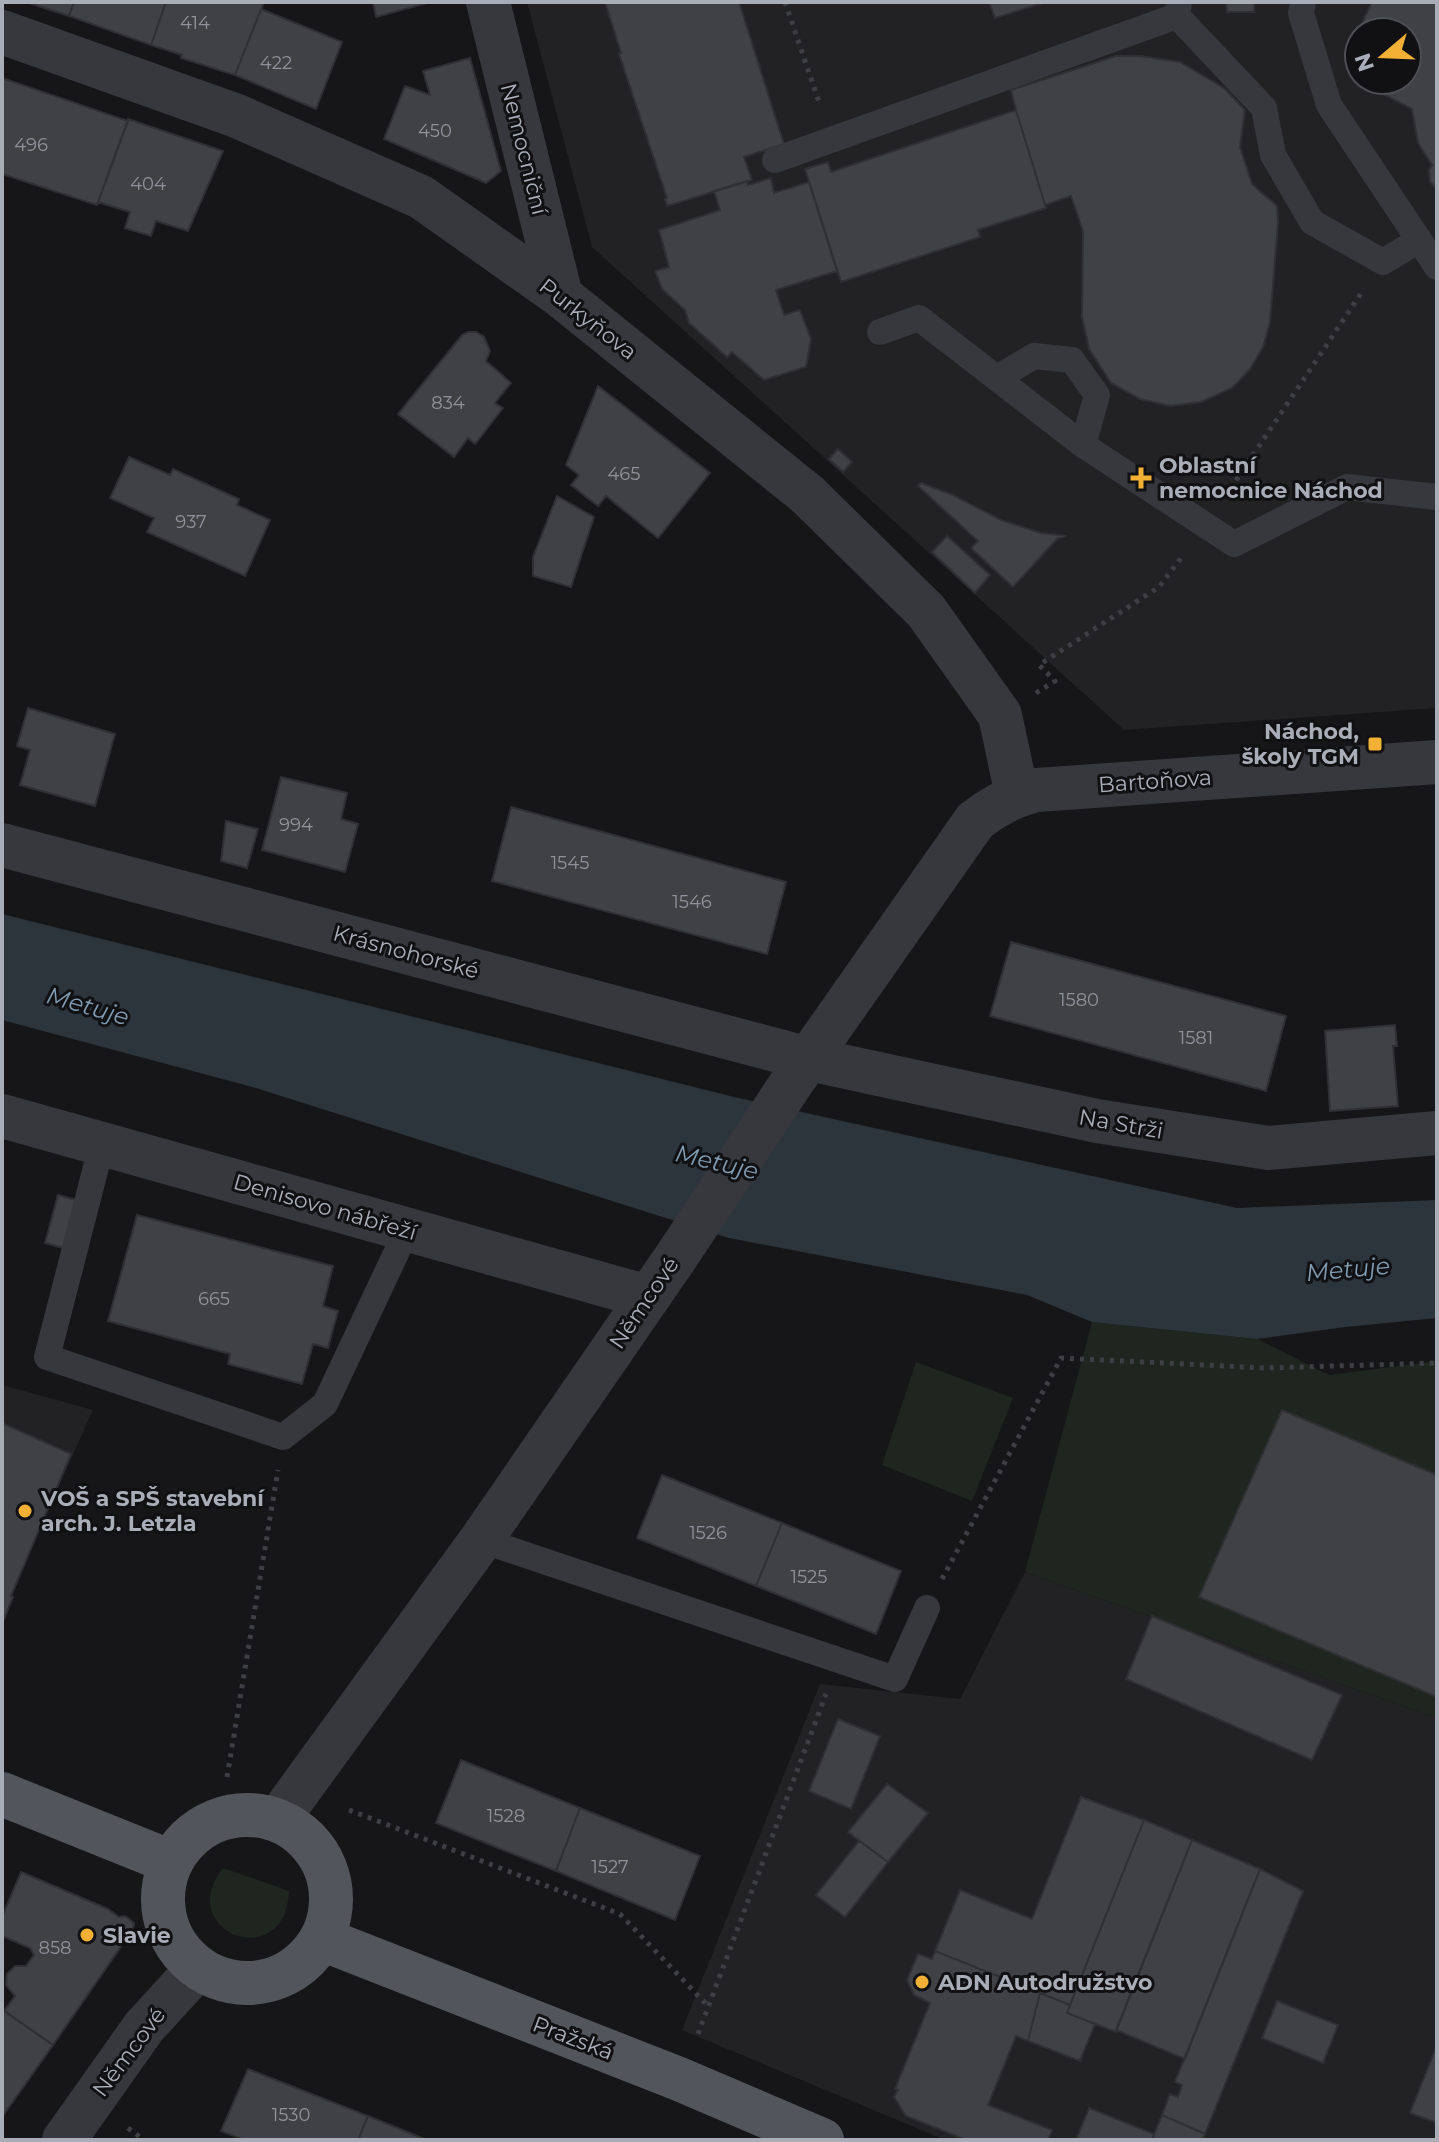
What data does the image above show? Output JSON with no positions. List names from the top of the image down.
{
  "streets": {
    "main road": ["Pražská"],
    "street": [
      "Nemocniční",
      "Purkyňova",
      "Bartoňova",
      "Krásnohorské",
      "Na Strži",
      "Denisovo nábřeží",
      "Němcové"
    ]
  },
  "crossings": [
    ["Nemocniční", "Purkyňova"],
    ["Purkyňova", "Bartoňova"],
    ["Purkyňova", "Němcové"],
    ["Bartoňova", "Němcové"],
    ["Krásnohorské", "Na Strži"],
    ["Krásnohorské", "Němcové"],
    ["Na Strži", "Němcové"],
    ["Denisovo nábřeží", "Němcové"],
    ["Němcové", "Pražská"]
  ],
  "water": ["Metuje"],
  "places": {
    "health": ["Oblastní nemocnice Náchod"],
    "transit": ["Náchod, školy TGM"],
    "other": ["VOŠ a SPŠ stavební arch. J. Letzla", "Slavie", "ADN Autodružstvo"]
  },
  "house_numbers": [
    "414",
    "422",
    "450",
    "496",
    "404",
    "834",
    "465",
    "937",
    "994",
    "1545",
    "1546",
    "1580",
    "1581",
    "665",
    "1526",
    "1525",
    "1528",
    "1527",
    "858",
    "1530"
  ],
  "north": "left"
}
